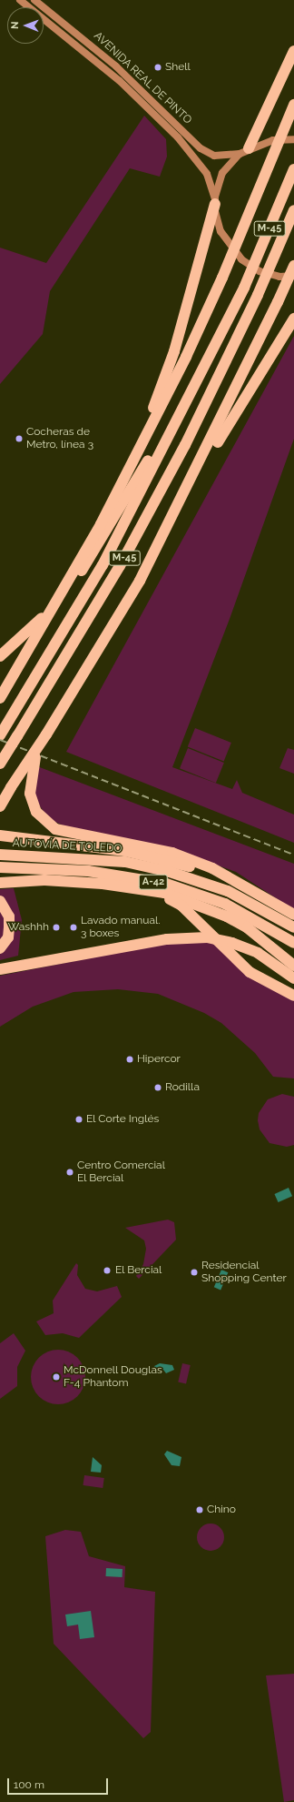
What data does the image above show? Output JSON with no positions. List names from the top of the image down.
{
  "streets": {
    "highway": ["M-45", "AUTOVÍA DE TOLEDO", "A-42"],
    "main road": ["AVENIDA REAL DE PINTO"]
  },
  "places": [
    "Shell",
    "Cocheras de Metro, línea 3",
    "Washhh",
    "Lavado manual. 3 boxes",
    "Hipercor",
    "Rodilla",
    "El Corte Inglés",
    "Centro Comercial El Bercial",
    "El Bercial",
    "Residencial Shopping Center",
    "McDonnell Douglas F-4 Phantom",
    "Chino"
  ],
  "scale_bar": "100 m",
  "north": "left"
}
